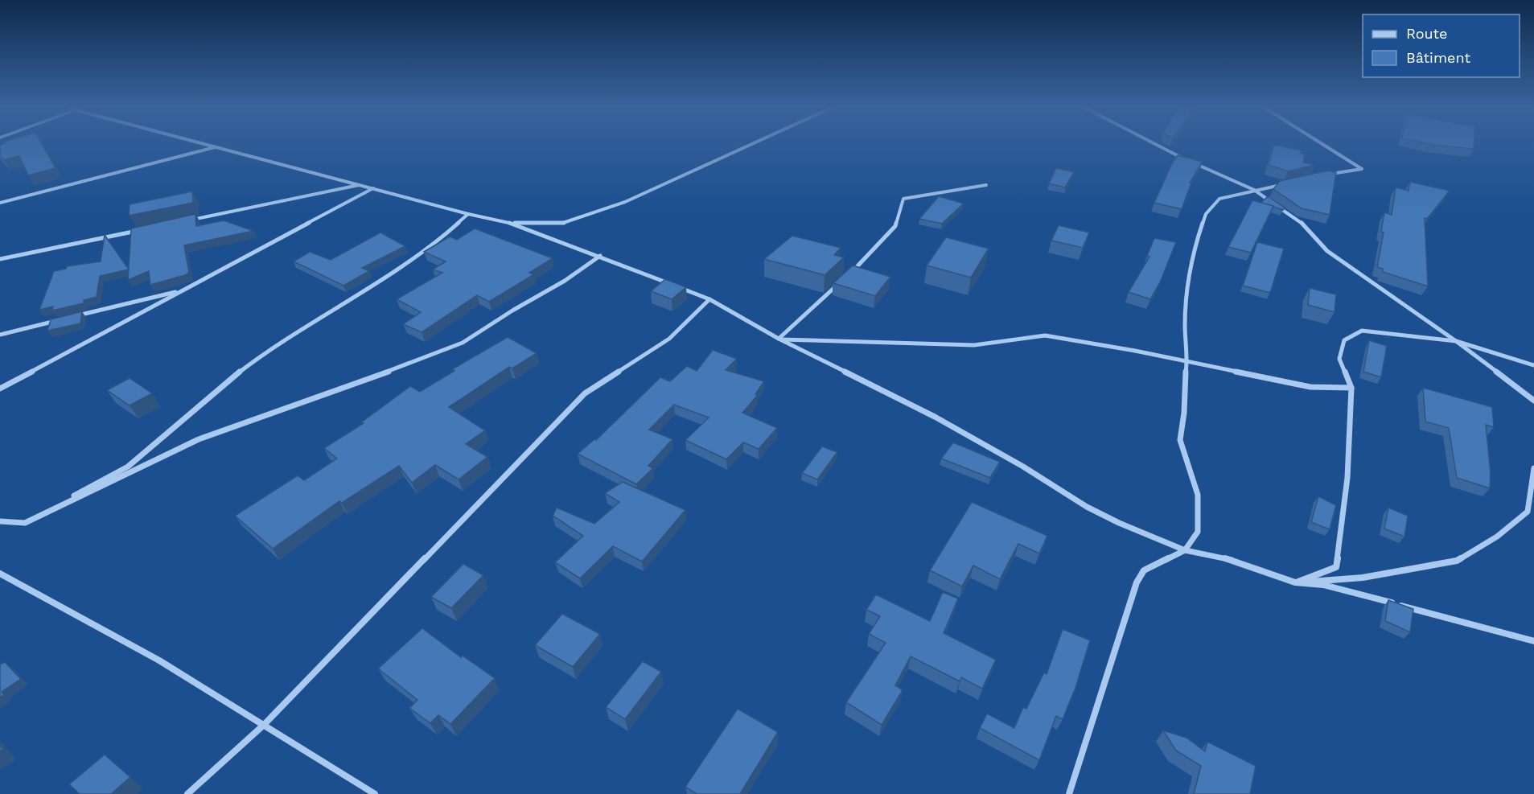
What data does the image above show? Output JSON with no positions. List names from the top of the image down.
{
  "legend": ["Route", "Bâtiment"]
}
